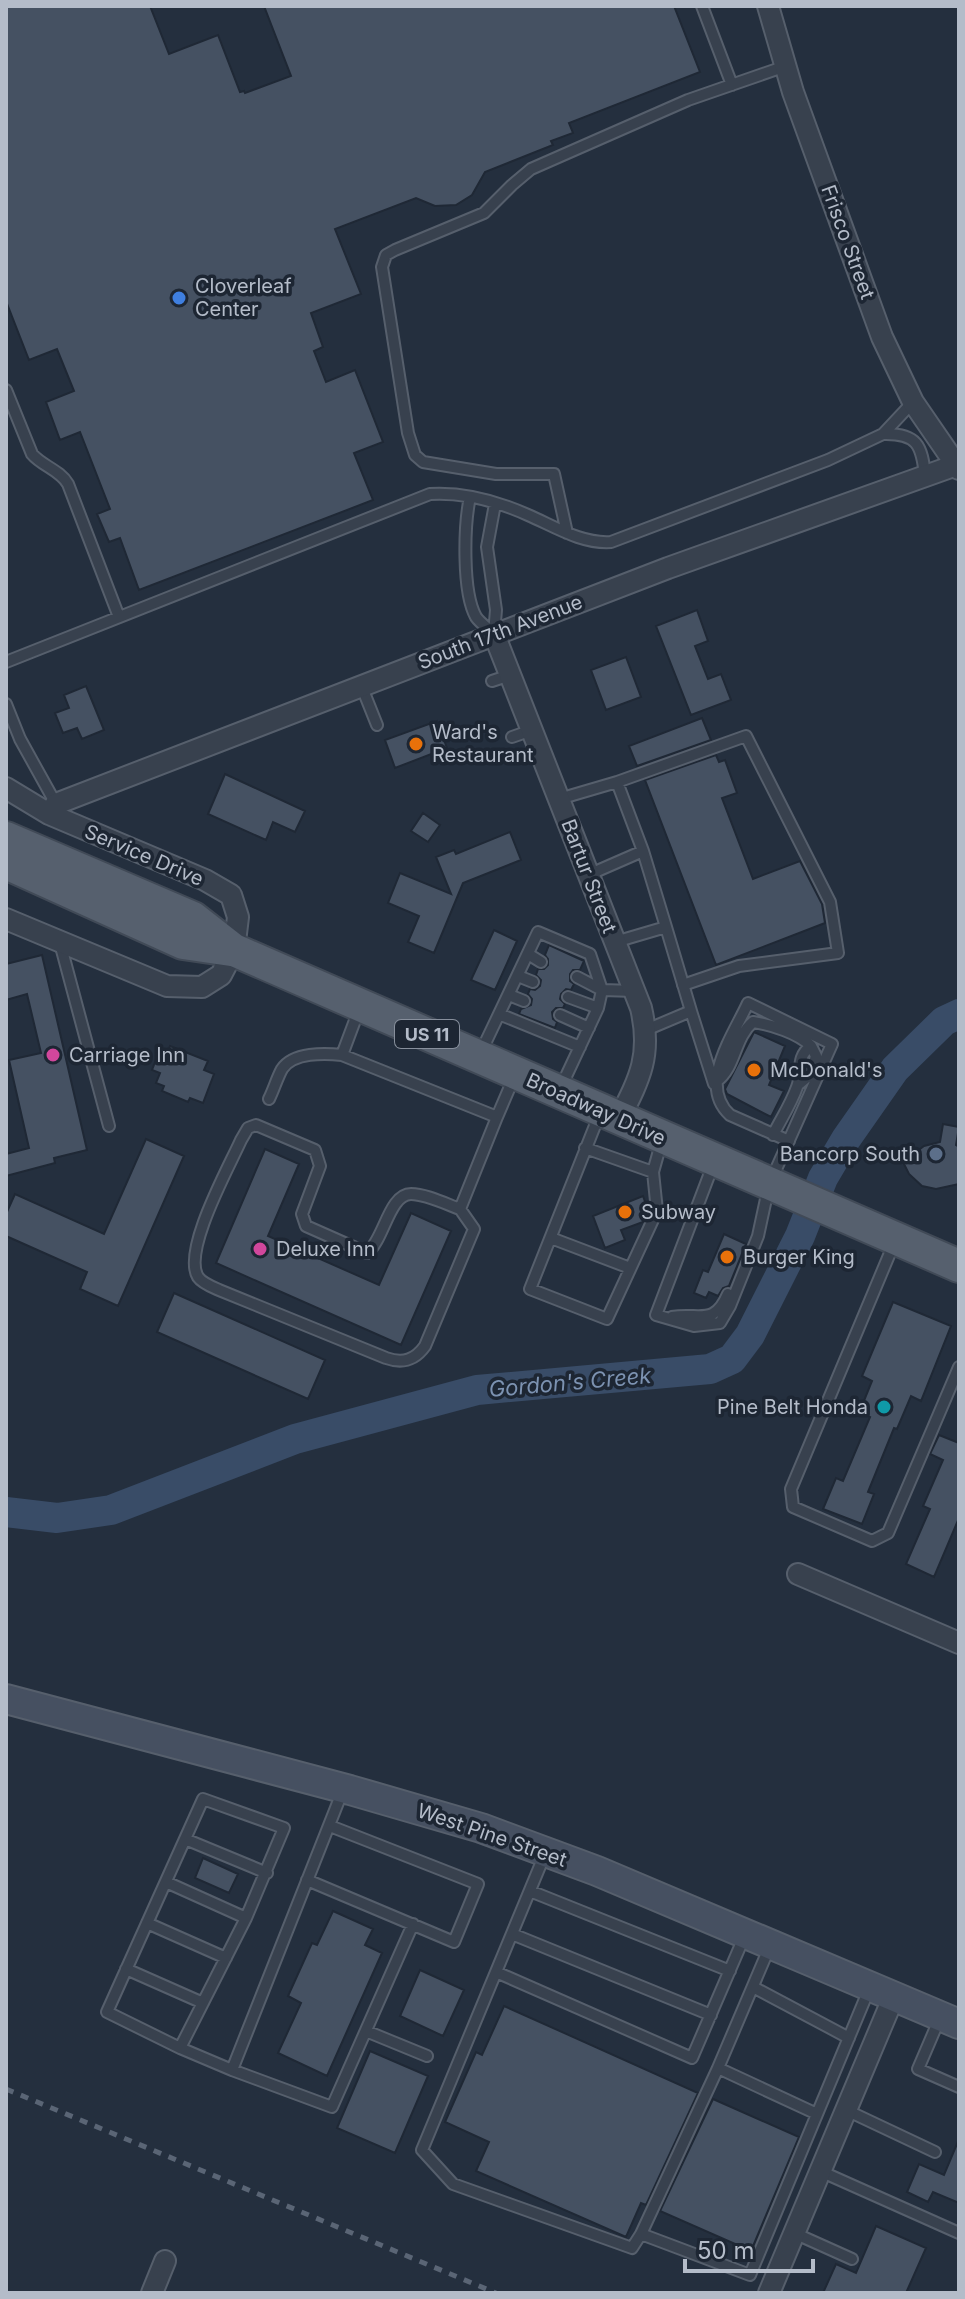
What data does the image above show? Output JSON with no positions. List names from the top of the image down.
{
  "streets": {
    "main road": ["US 11", "Broadway Drive"],
    "street": [
      "Frisco Street",
      "South 17th Avenue",
      "Service Drive",
      "Bartur Street",
      "West Pine Street"
    ]
  },
  "crossings": [
    ["Frisco Street", "South 17th Avenue"],
    ["South 17th Avenue", "Service Drive"],
    ["South 17th Avenue", "Bartur Street"],
    ["Service Drive", "Broadway Drive"],
    ["Bartur Street", "Broadway Drive"]
  ],
  "water": ["Gordon's Creek"],
  "places": [
    "Cloverleaf Center",
    "Ward's Restaurant",
    "Carriage Inn",
    "McDonald's",
    "Bancorp South",
    "Subway",
    "Deluxe Inn",
    "Burger King",
    "Pine Belt Honda"
  ],
  "scale_bar": "50 m"
}
